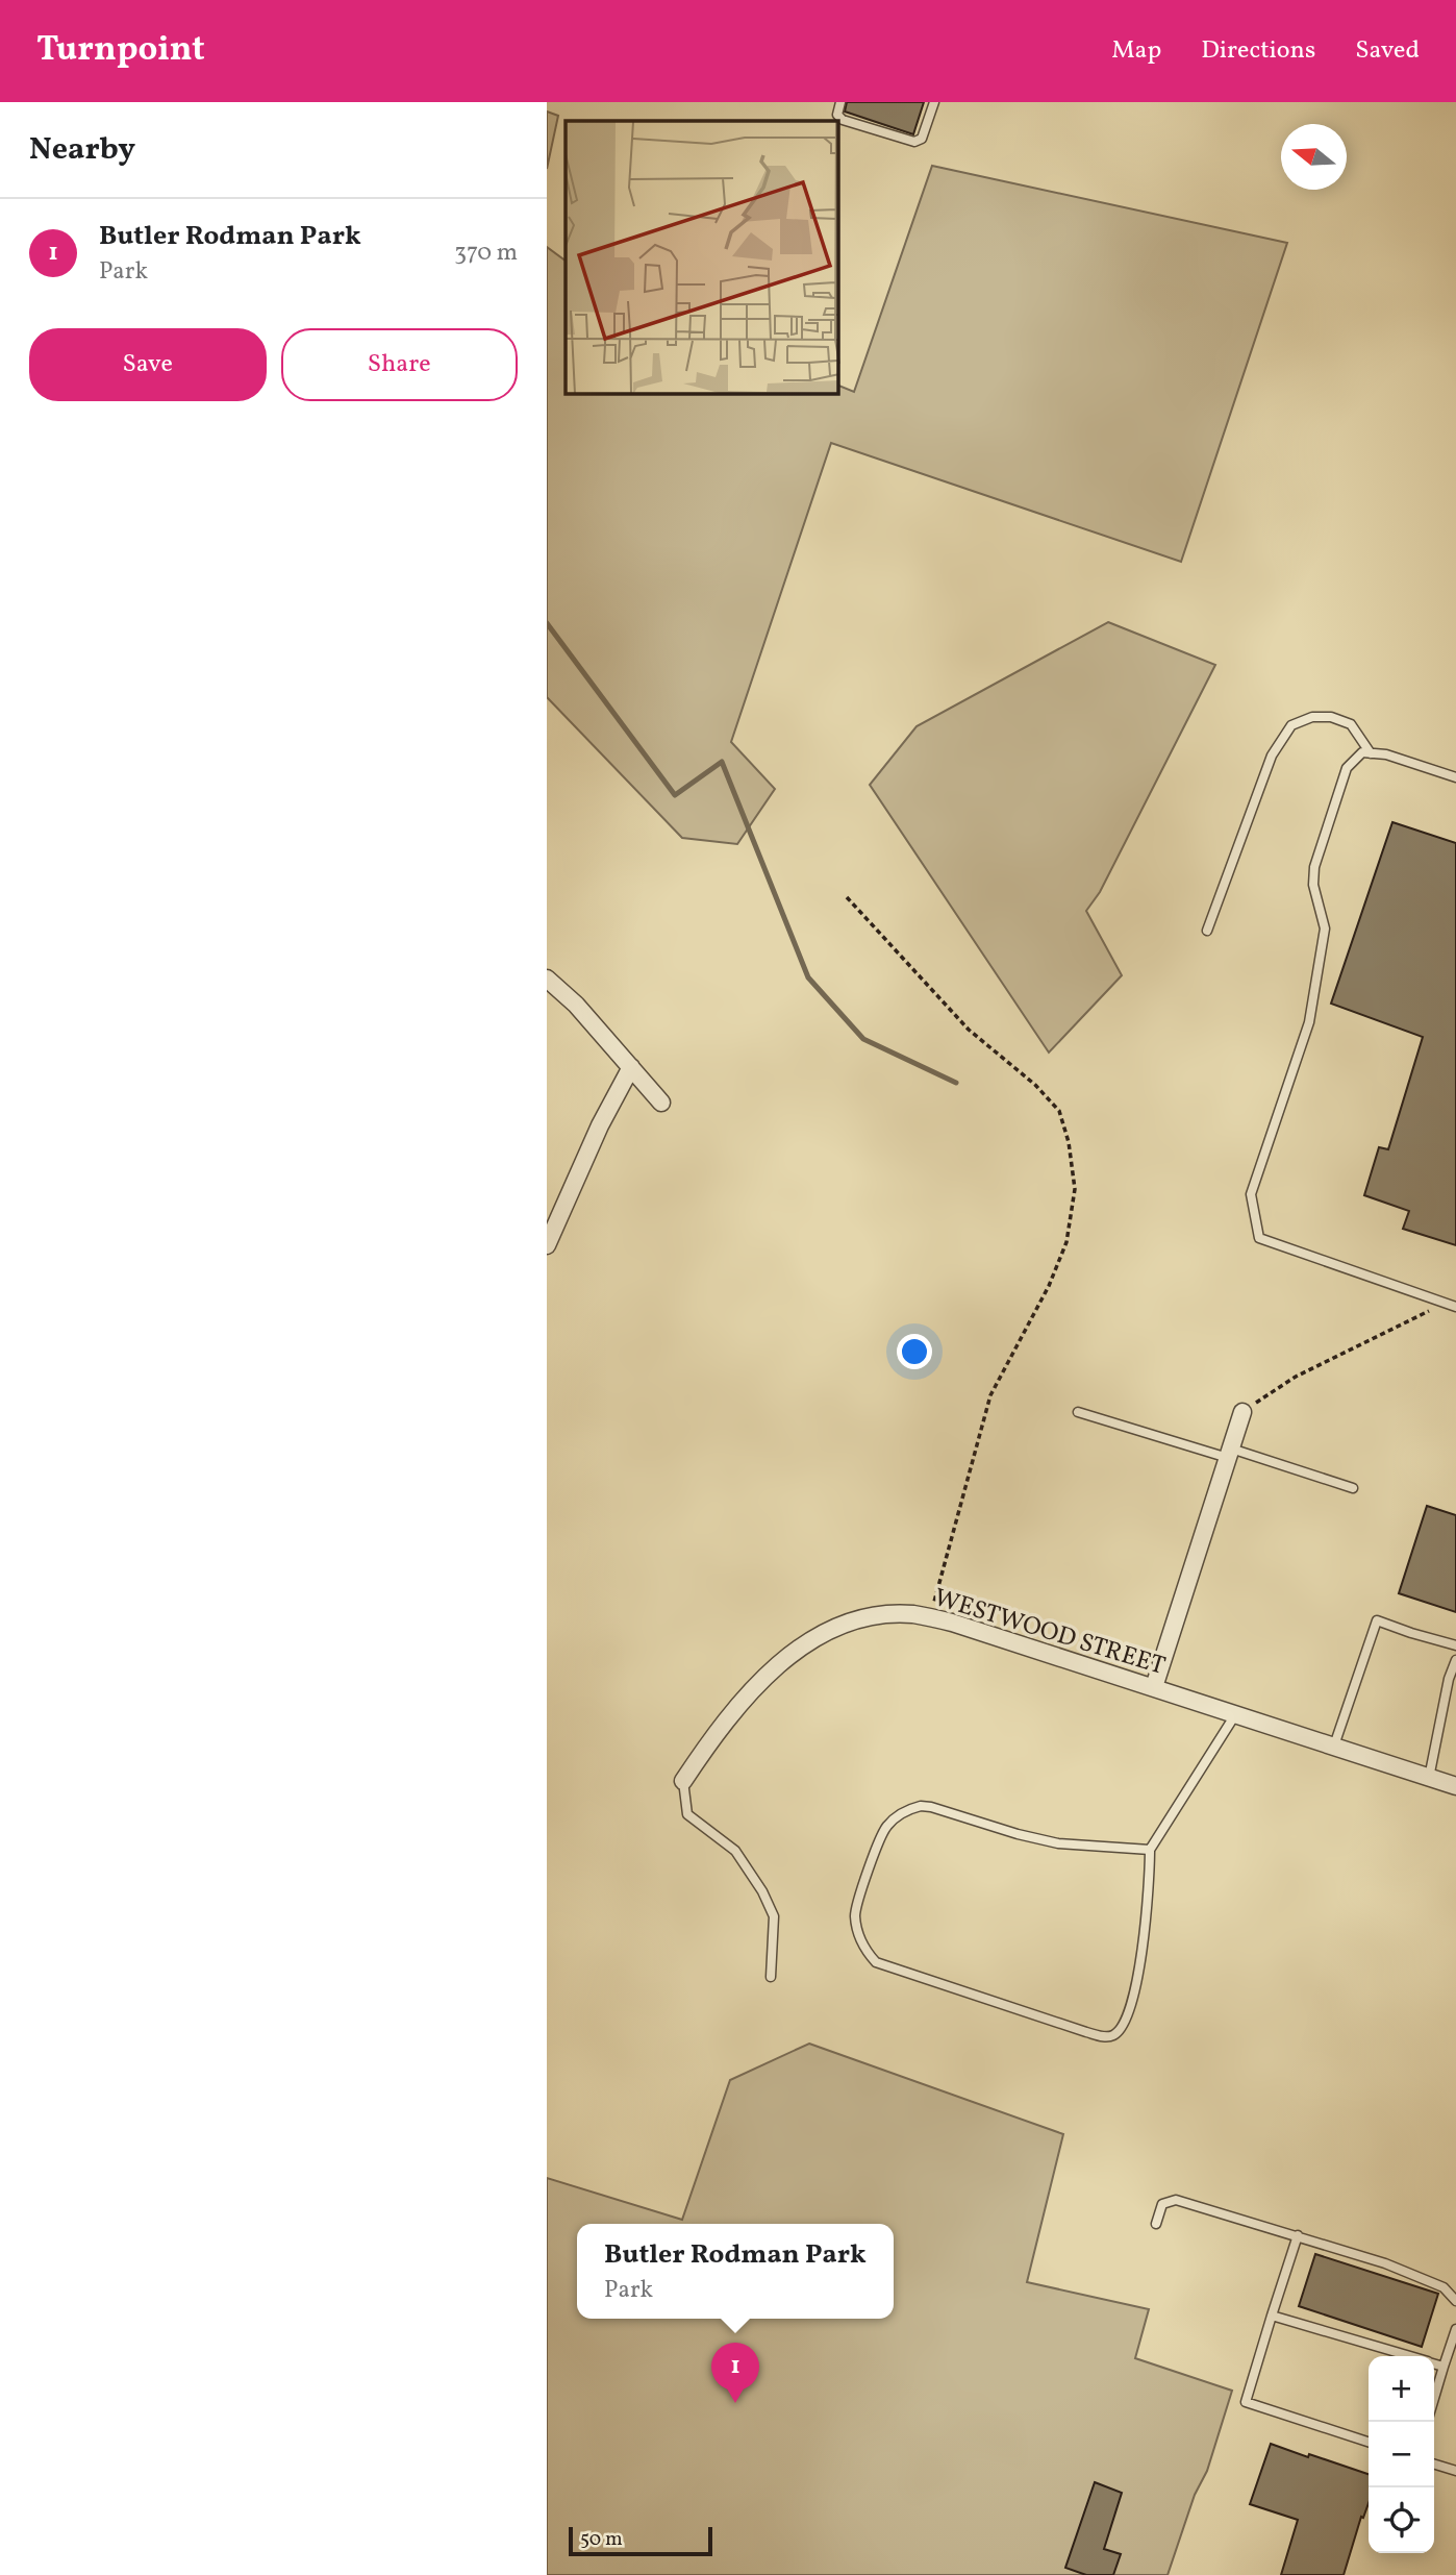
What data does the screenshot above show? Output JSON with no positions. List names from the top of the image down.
{
  "streets": {
    "street": ["WESTWOOD STREET"]
  },
  "scale_bar": "50 m",
  "north": "left",
  "page": {
    "header": "Turnpoint",
    "nav": ["Map", "Directions", "Saved"],
    "heading": "Nearby",
    "list": [
      {
        "mark": "1",
        "name": "Butler Rodman Park",
        "note": "Park",
        "value": "370 m"
      }
    ],
    "buttons": ["Save", "Share"],
    "popup": ["Butler Rodman Park", "Park"],
    "pins": "1",
    "map_buttons": ["+", "−"],
    "scale": "50 m"
  }
}
